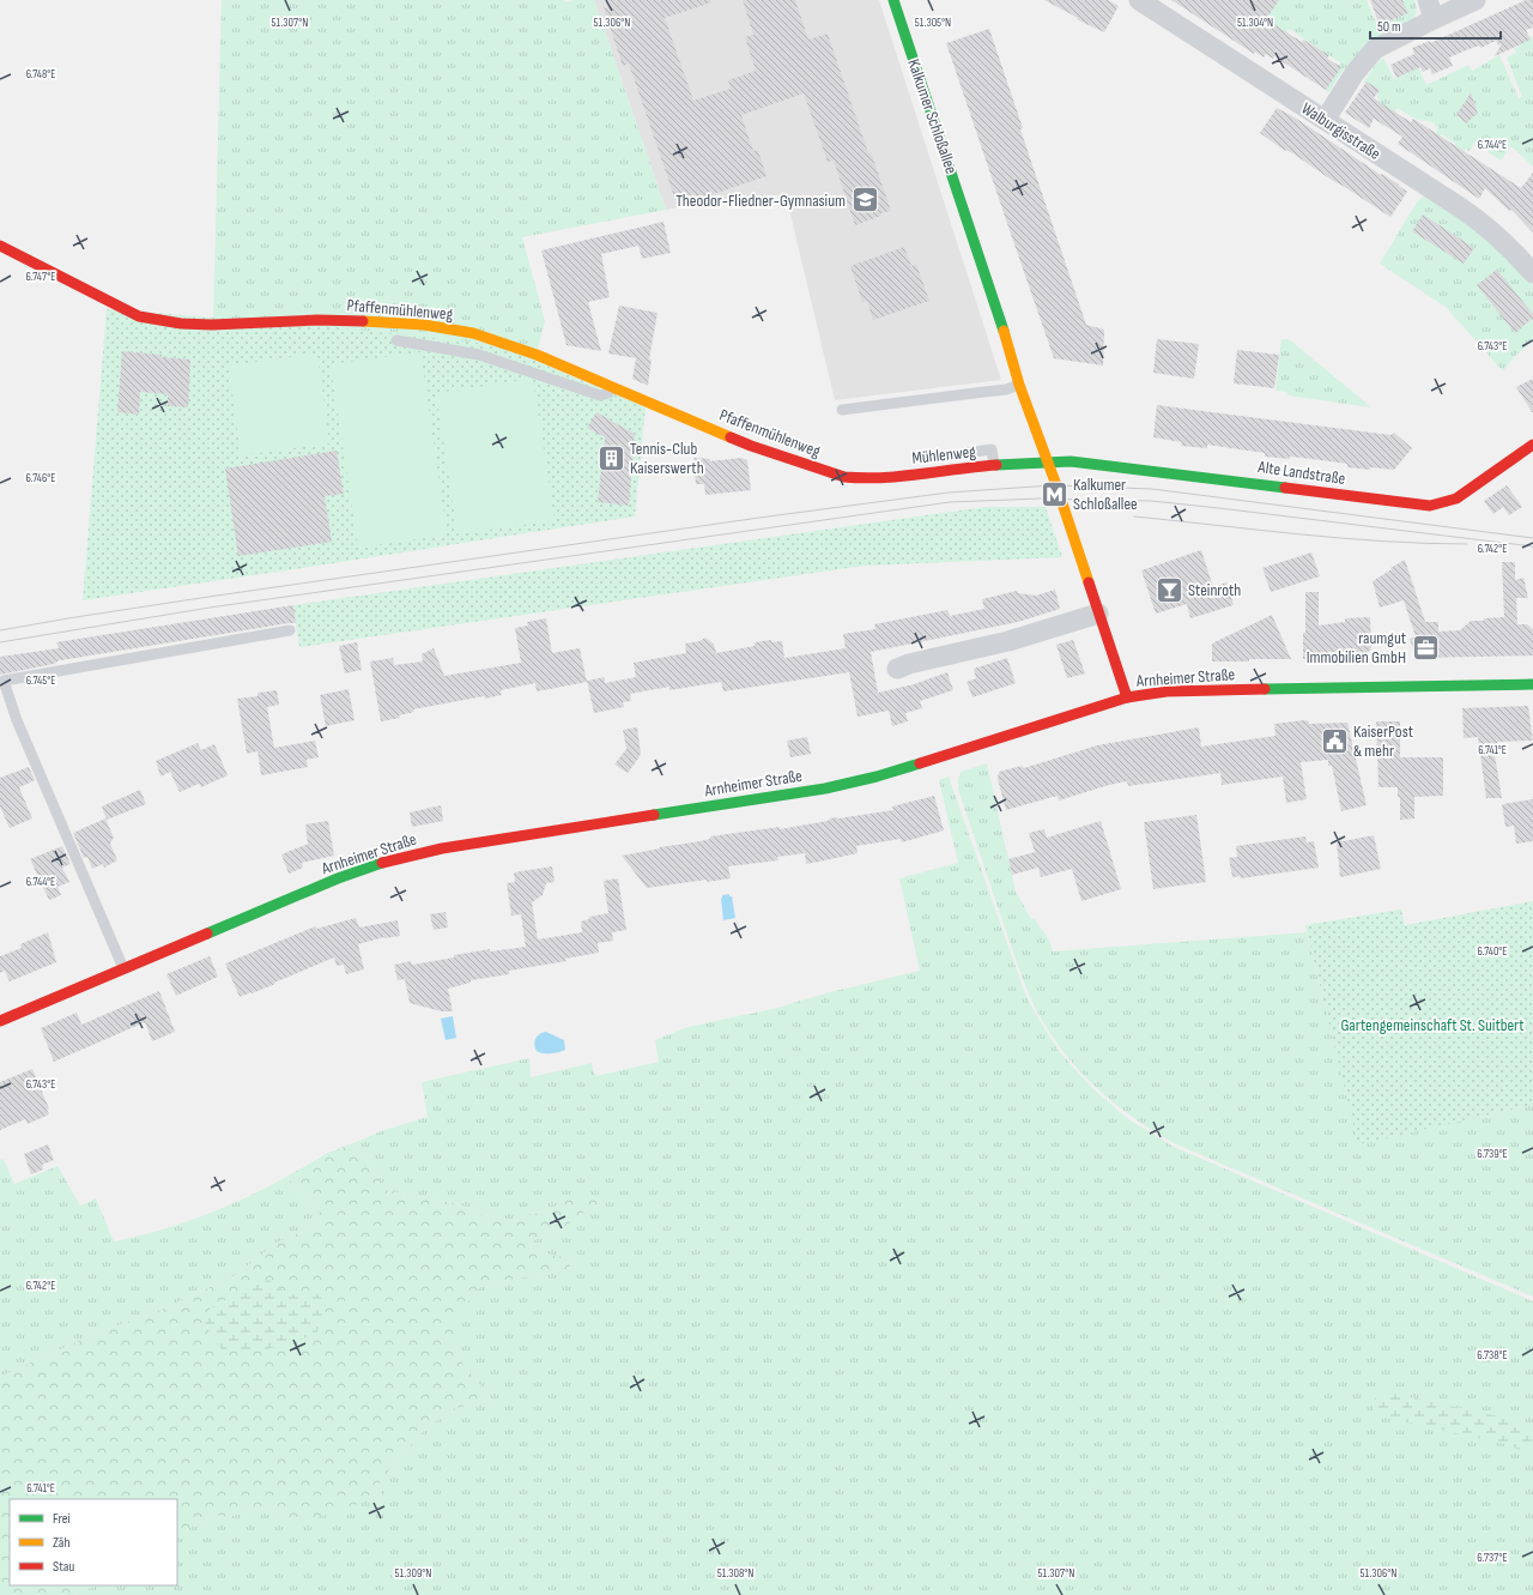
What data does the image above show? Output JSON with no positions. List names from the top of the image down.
{
  "streets": {
    "main road": [
      "Kalkumer Schloßallee",
      "Pfaffenmühlenweg",
      "Mühlenweg",
      "Alte Landstraße",
      "Arnheimer Straße"
    ],
    "street": ["Walburgisstraße"]
  },
  "crossings": [
    ["Kalkumer Schloßallee", "Mühlenweg"],
    ["Kalkumer Schloßallee", "Alte Landstraße"],
    ["Kalkumer Schloßallee", "Arnheimer Straße"],
    ["Pfaffenmühlenweg", "Mühlenweg"],
    ["Mühlenweg", "Alte Landstraße"]
  ],
  "parks": ["Gartengemeinschaft St. Suitbert"],
  "places": {
    "school or university": ["Theodor-Fliedner-Gymnasium"],
    "building": ["Tennis-Club Kaiserswerth"],
    "metro station": ["Kalkumer Schloßallee"],
    "bar": ["Steinroth"],
    "office": ["raumgut Immobilien GmbH"],
    "public building": ["KaiserPost & mehr"]
  },
  "legend": ["Frei", "Zäh", "Stau"],
  "scale_bar": "50 m",
  "coordinates": [
    "51.305°N",
    "51.307°N",
    "51.306°N",
    "51.304°N",
    "6.748°E",
    "6.744°E",
    "6.747°E",
    "6.743°E",
    "6.746°E",
    "6.742°E",
    "6.745°E",
    "6.741°E",
    "6.740°E",
    "6.739°E",
    "6.738°E",
    "6.737°E",
    "51.309°N",
    "51.308°N"
  ]
}
